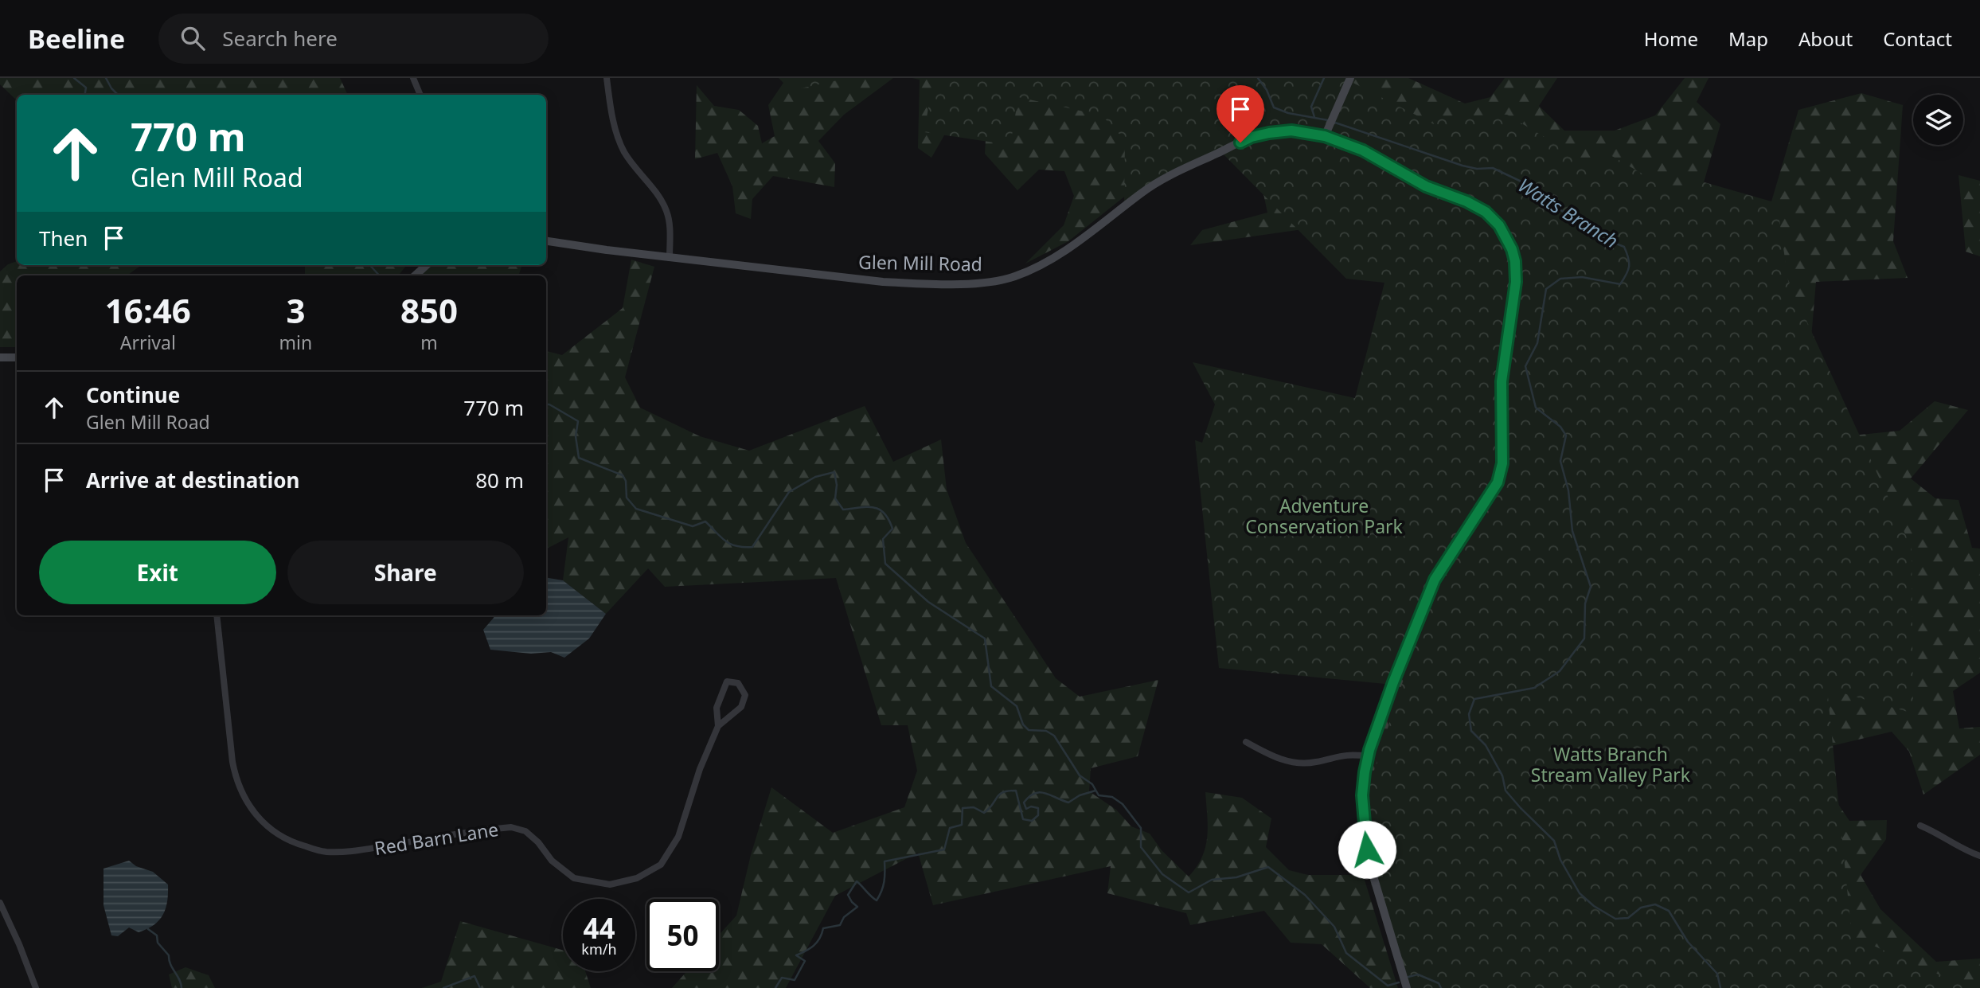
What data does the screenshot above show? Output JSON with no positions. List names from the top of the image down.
{
  "streets": {
    "main road": ["Glen Mill Road"],
    "street": ["Red Barn Lane"]
  },
  "water": ["Watts Branch"],
  "parks": ["Adventure Conservation Park", "Watts Branch Stream Valley Park"],
  "page": {
    "header": "Beeline",
    "search": "Search here",
    "nav": [
      "Home",
      "Map",
      "About",
      "Contact"
    ],
    "turn": ["770 m", "Glen Mill Road"],
    "then": "Then",
    "eta": [
      "16:46",
      "Arrival",
      "3",
      "min",
      "850",
      "m"
    ],
    "list": [
      {
        "name": "Continue",
        "note": "Glen Mill Road",
        "value": "770 m"
      },
      {
        "name": "Arrive at destination",
        "value": "80 m"
      }
    ],
    "buttons": ["Exit", "Share"],
    "speed": "44 km/h",
    "limit": "50"
  }
}
